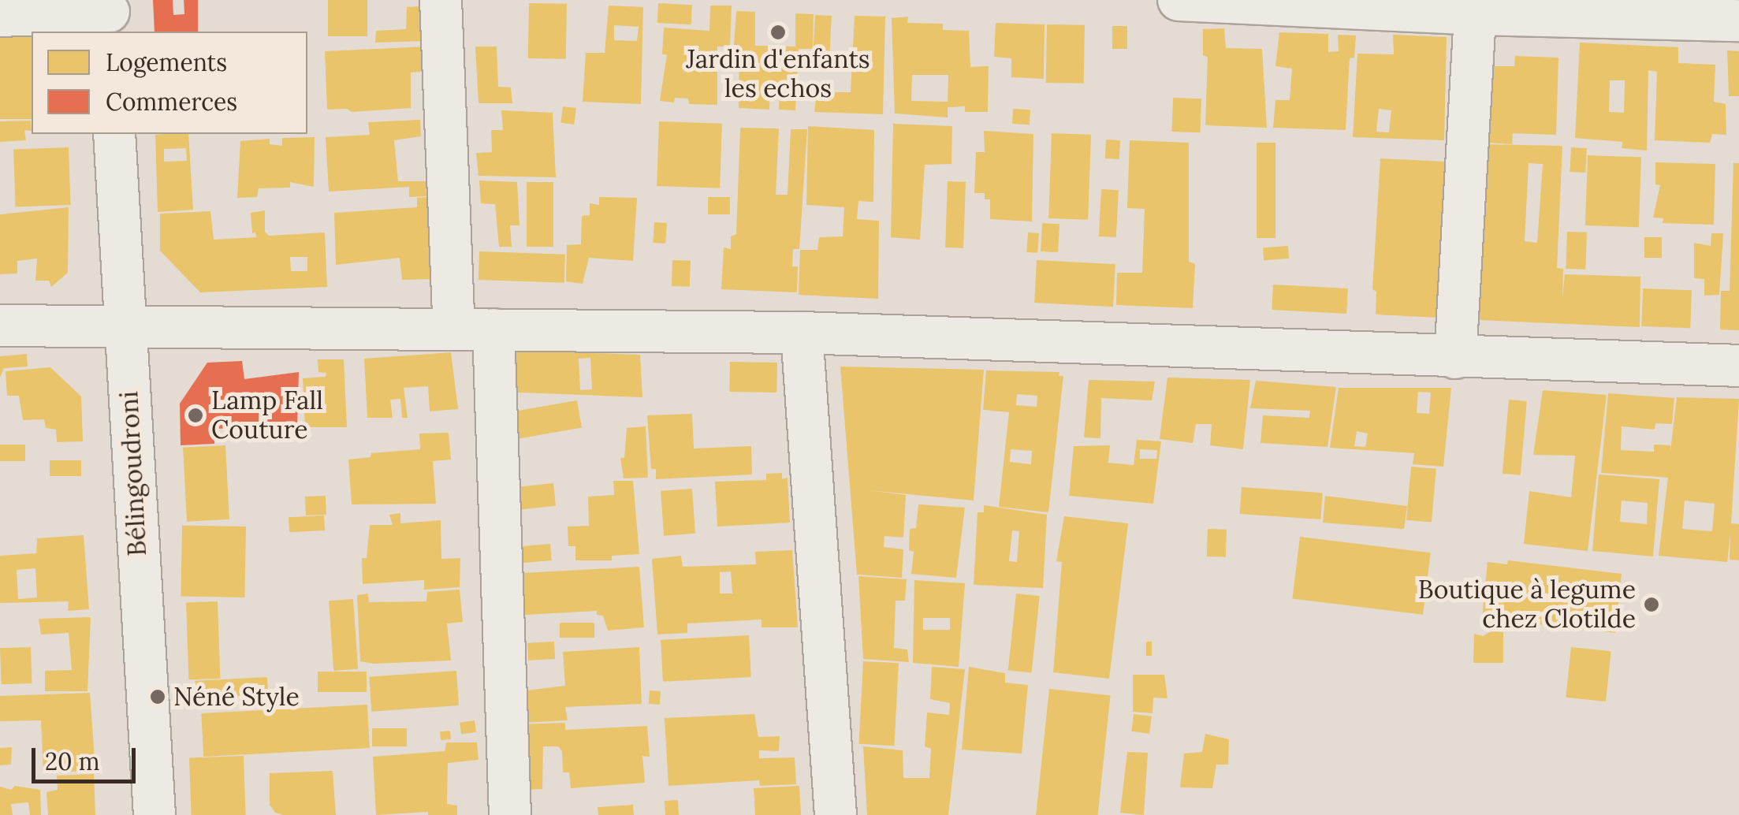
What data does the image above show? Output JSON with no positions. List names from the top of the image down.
{
  "streets": {
    "street": ["Bélingoudroni"]
  },
  "places": [
    "Jardin d'enfants les echos",
    "Lamp Fall Couture",
    "Boutique à legume chez Clotilde",
    "Néné Style"
  ],
  "legend": ["Logements", "Commerces"],
  "scale_bar": "20 m"
}
